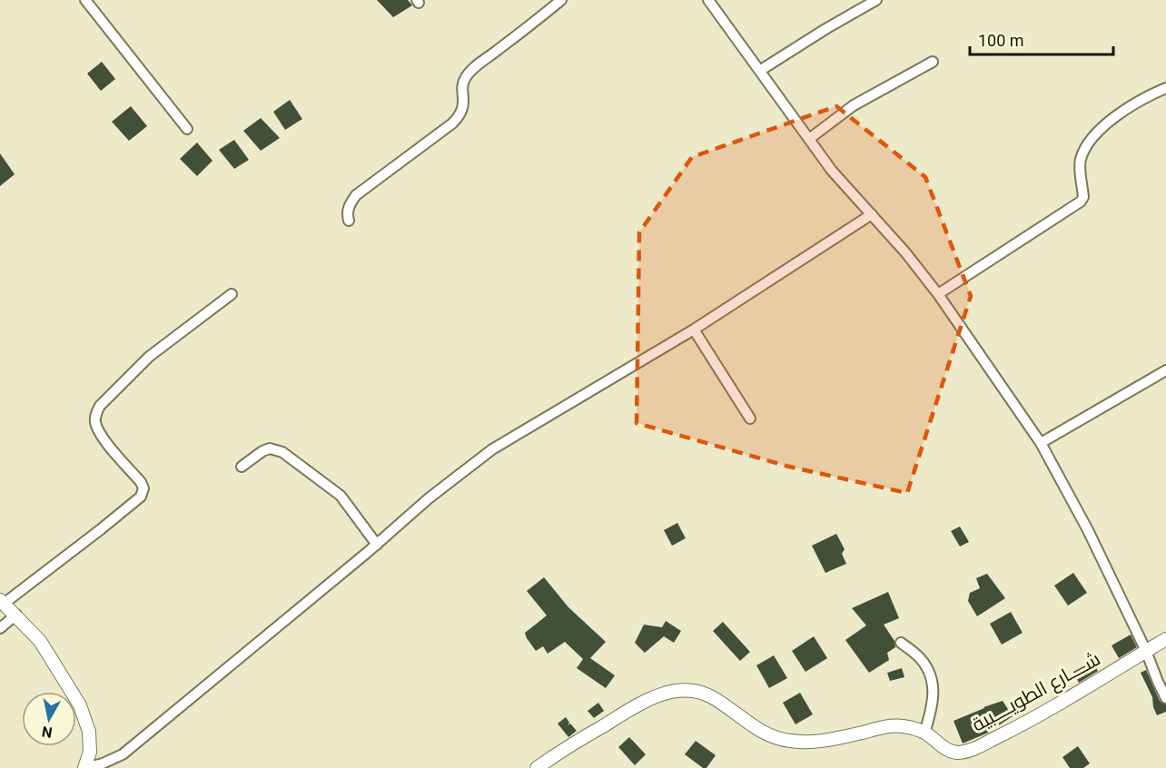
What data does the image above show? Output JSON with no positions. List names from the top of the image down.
{
  "streets": {
    "street": ["شــــارع الطويــــبية"]
  },
  "scale_bar": "100 m",
  "north": "bottom"
}
